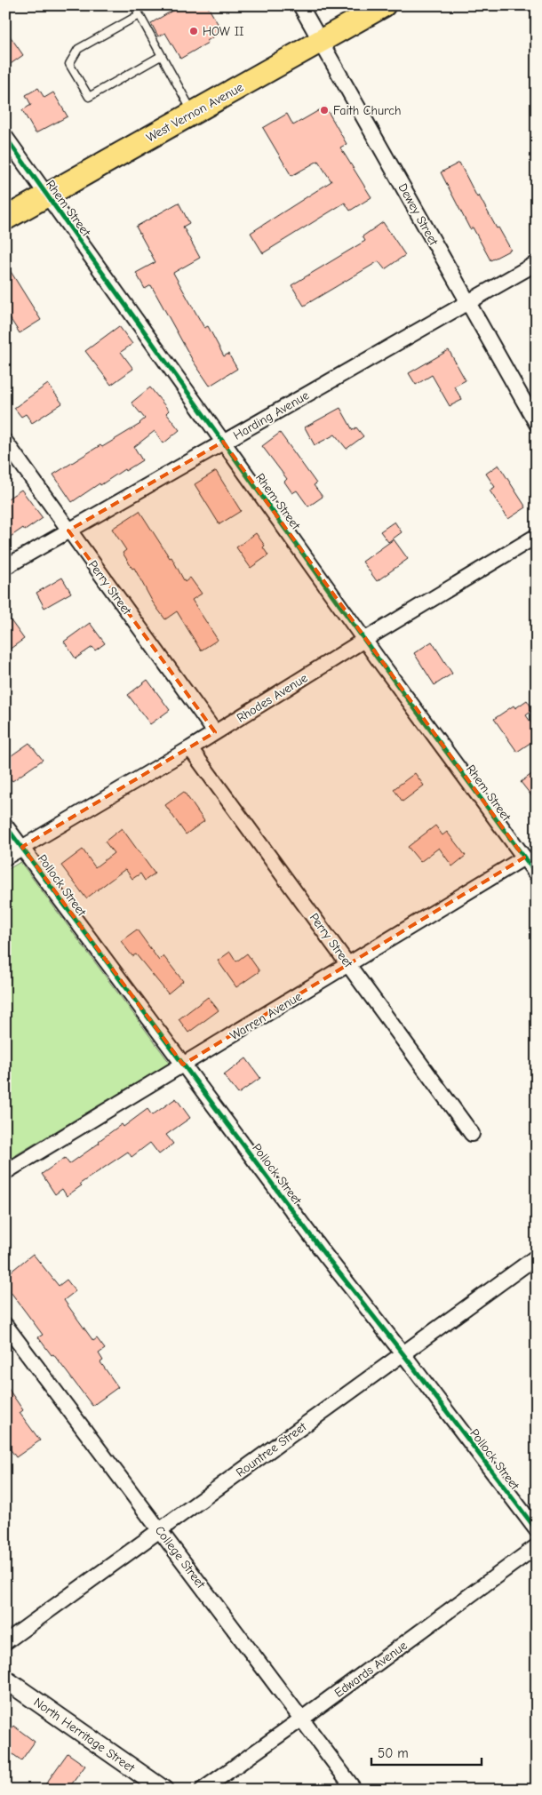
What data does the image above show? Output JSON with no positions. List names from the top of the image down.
{
  "streets": {
    "main road": ["West Vernon Avenue"],
    "street": [
      "Rhem Street",
      "Dewey Street",
      "Harding Avenue",
      "Perry Street",
      "Rhodes Avenue",
      "Pollock Street",
      "Warren Avenue",
      "Rountree Street",
      "College Street",
      "Edwards Avenue",
      "North Herritage Street"
    ]
  },
  "crossings": [
    ["West Vernon Avenue", "Rhem Street"],
    ["West Vernon Avenue", "Dewey Street"],
    ["Rhem Street", "Harding Avenue"],
    ["Rhem Street", "Rhodes Avenue"],
    ["Rhem Street", "Warren Avenue"],
    ["Dewey Street", "Harding Avenue"],
    ["Harding Avenue", "Perry Street"],
    ["Perry Street", "Rhodes Avenue"],
    ["Perry Street", "Warren Avenue"],
    ["Rhodes Avenue", "Pollock Street"],
    ["Pollock Street", "Warren Avenue"],
    ["Pollock Street", "Rountree Street"],
    ["Rountree Street", "College Street"],
    ["College Street", "Edwards Avenue"]
  ],
  "places": ["HOW II", "Faith Church"],
  "scale_bar": "50 m"
}
